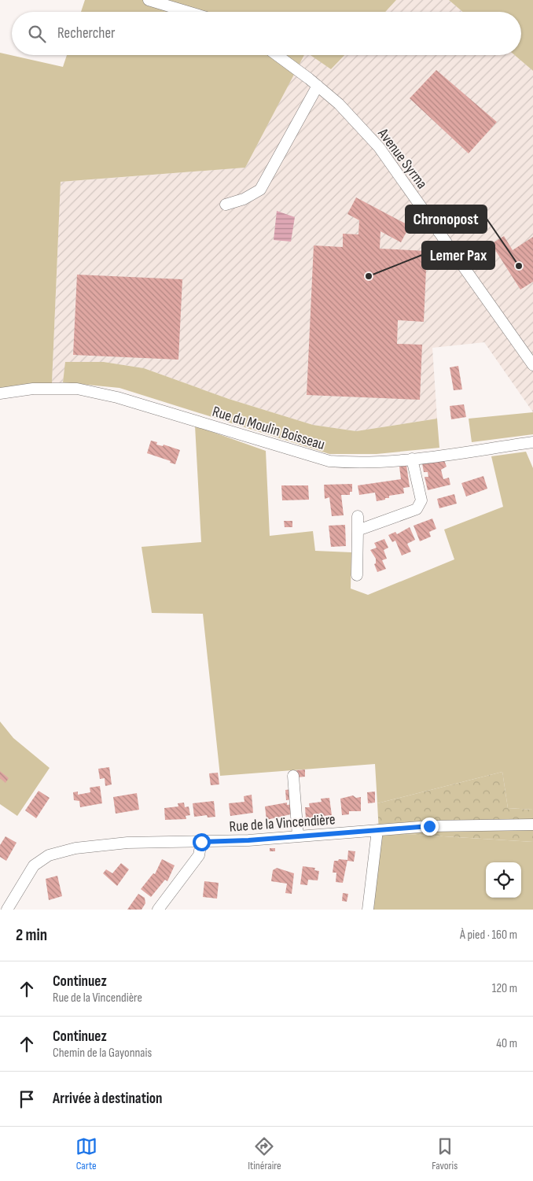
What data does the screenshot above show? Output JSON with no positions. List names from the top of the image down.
{
  "streets": {
    "street": ["Avenue Syrma", "Rue du Moulin Boisseau", "Rue de la Vincendière"]
  },
  "places": ["Chronopost", "Lemer Pax"],
  "page": {
    "search": "Rechercher",
    "heading": ["2 min", "À pied · 160 m"],
    "list": [
      ["Continuez", "Rue de la Vincendière", "120 m"],
      ["Continuez", "Chemin de la Gayonnais", "40 m"],
      "Arrivée à destination"
    ],
    "nav": ["Carte", "Itinéraire", "Favoris"]
  }
}
